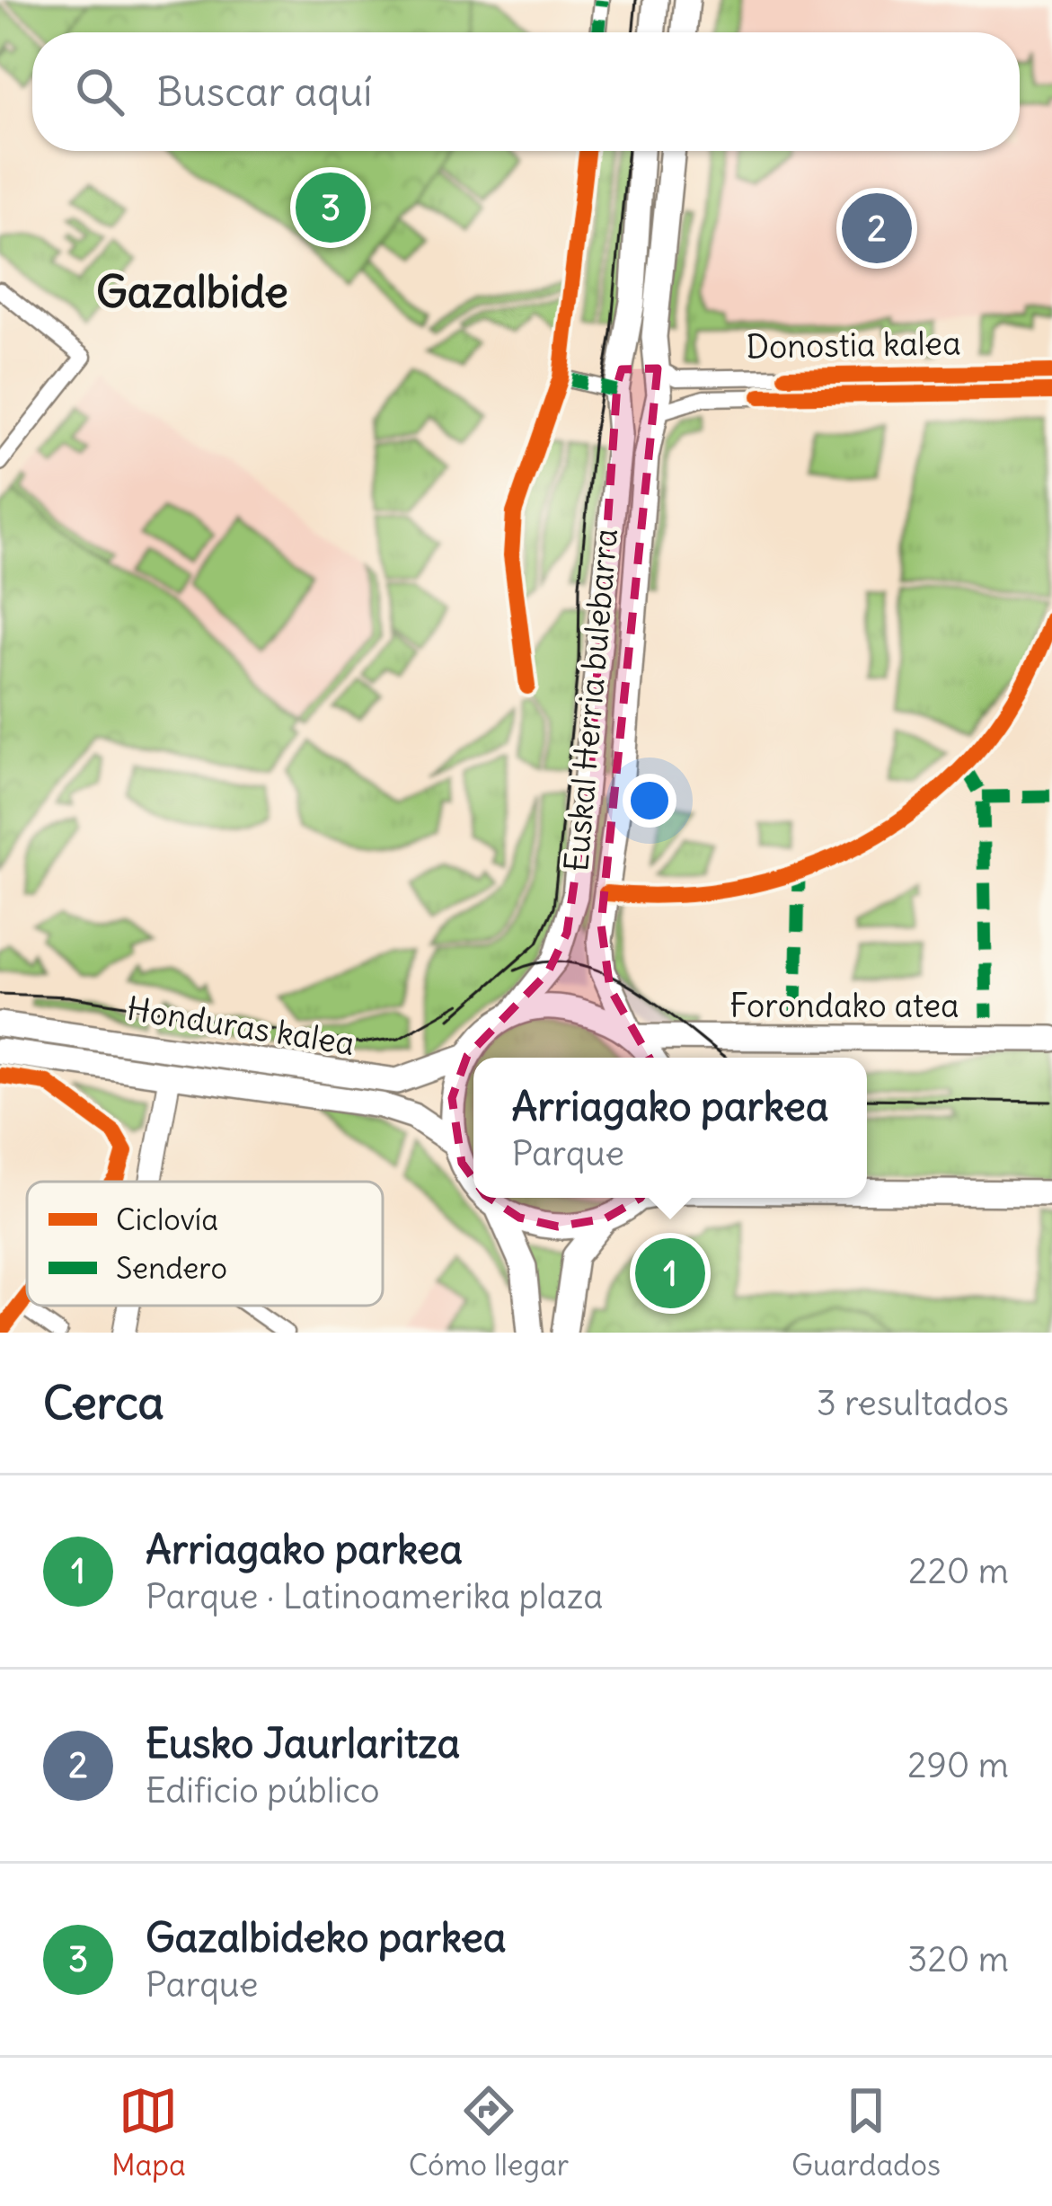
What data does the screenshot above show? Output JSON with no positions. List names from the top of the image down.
{
  "streets": {
    "main road": ["Euskal Herria bulebarra", "Forondako atea", "Honduras kalea"],
    "street": ["Donostia kalea"]
  },
  "crossings": [
    ["Donostia kalea", "Euskal Herria bulebarra"],
    ["Euskal Herria bulebarra", "Forondako atea"],
    ["Euskal Herria bulebarra", "Honduras kalea"]
  ],
  "districts": ["Gazalbide"],
  "legend": ["Ciclovía", "Sendero"],
  "page": {
    "search": "Buscar aquí",
    "pins": ["3", "2", "1"],
    "popup": ["Arriagako parkea", "Parque"],
    "heading": ["Cerca", "3 resultados"],
    "list": [
      {
        "mark": "1",
        "name": "Arriagako parkea",
        "note": "Parque · Latinoamerika plaza",
        "value": "220 m"
      },
      {
        "mark": "2",
        "name": "Eusko Jaurlaritza",
        "note": "Edificio público",
        "value": "290 m"
      },
      {
        "mark": "3",
        "name": "Gazalbideko parkea",
        "note": "Parque",
        "value": "320 m"
      }
    ],
    "nav": ["Mapa", "Cómo llegar", "Guardados"]
  }
}
